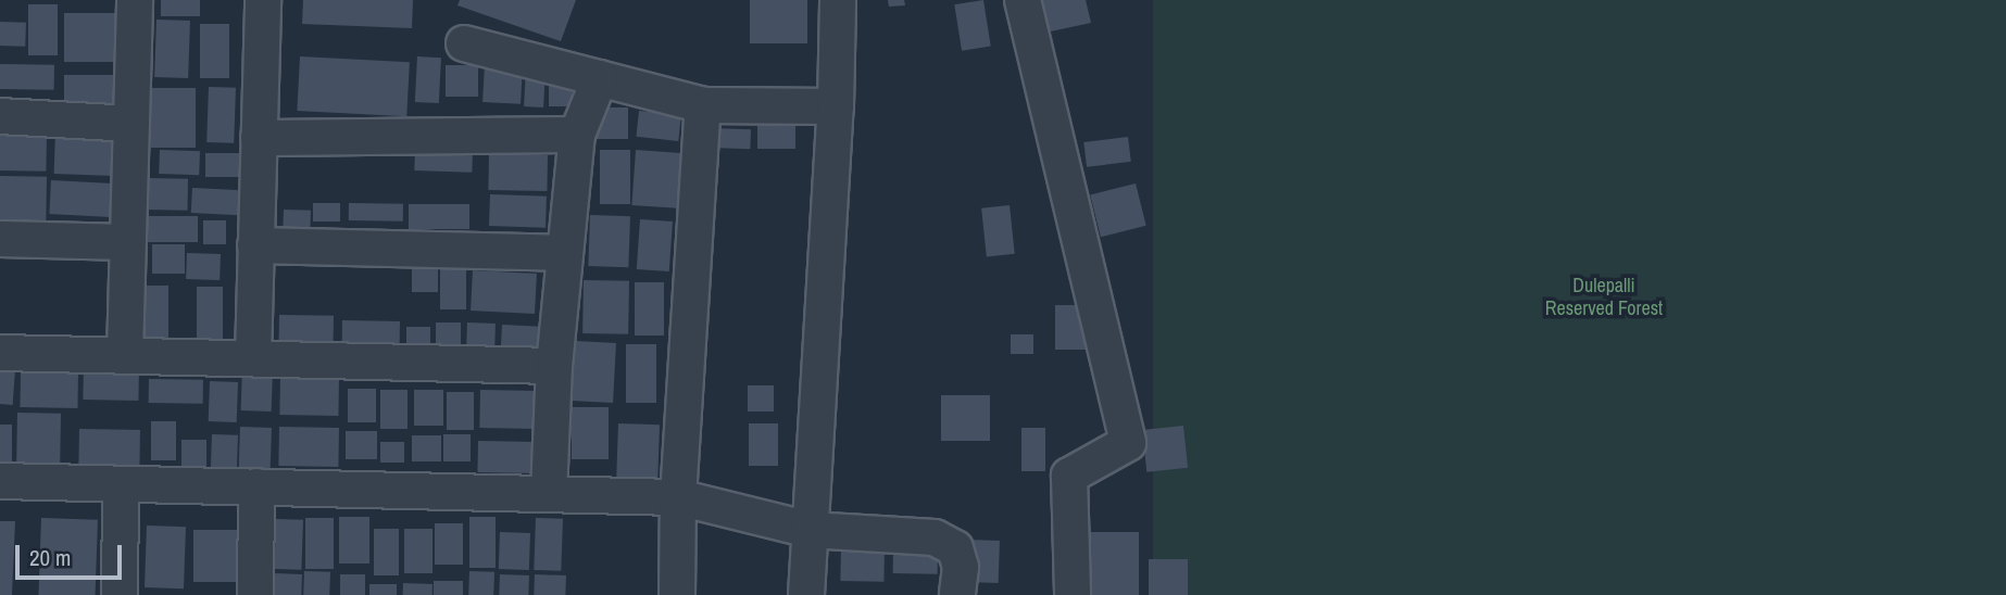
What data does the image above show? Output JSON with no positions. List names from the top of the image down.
{
  "parks": ["Dulepalli Reserved Forest"],
  "scale_bar": "20 m"
}
